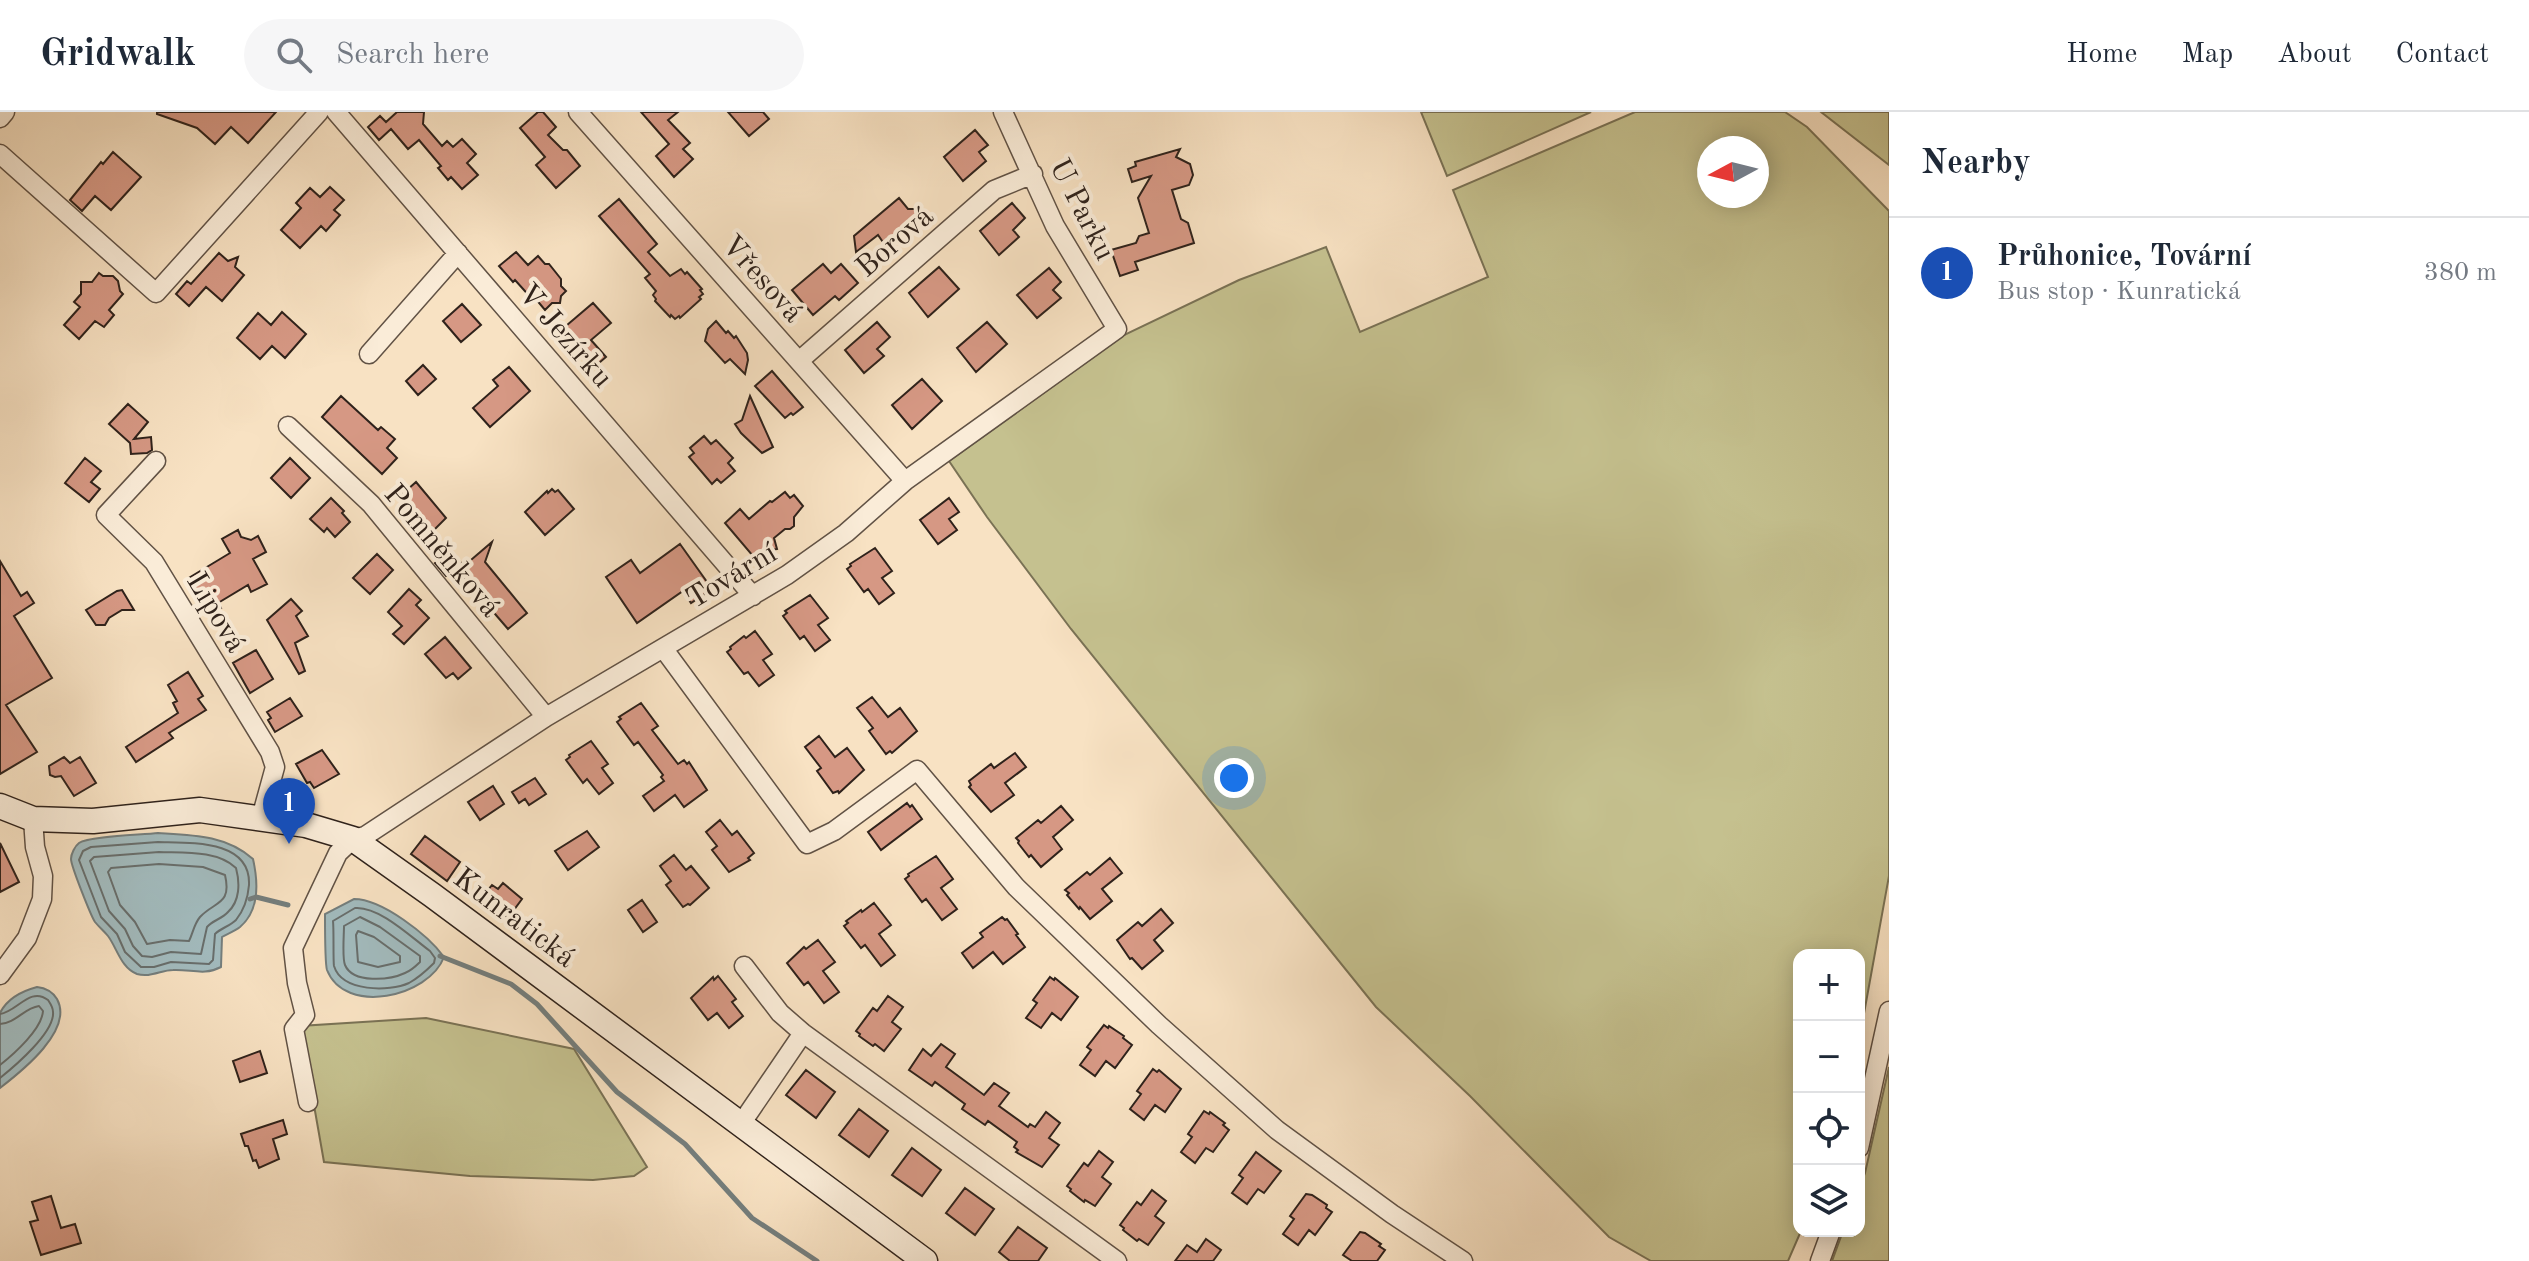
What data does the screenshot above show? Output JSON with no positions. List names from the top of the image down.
{
  "streets": {
    "street": [
      "U Parku",
      "Borová",
      "Vřesová",
      "V Jezírku",
      "Pomněnková",
      "Tovární",
      "Lipová",
      "Kunratická"
    ]
  },
  "crossings": [
    ["U Parku", "Borová"],
    ["U Parku", "Tovární"],
    ["Borová", "Vřesová"],
    ["Vřesová", "Tovární"],
    ["V Jezírku", "Tovární"],
    ["Pomněnková", "Tovární"],
    ["Tovární", "Kunratická"],
    ["Lipová", "Kunratická"]
  ],
  "north": "left",
  "page": {
    "header": "Gridwalk",
    "search": "Search here",
    "nav": [
      "Home",
      "Map",
      "About",
      "Contact"
    ],
    "heading": "Nearby",
    "list": [
      {
        "mark": "1",
        "name": "Průhonice, Tovární",
        "note": "Bus stop · Kunratická",
        "value": "380 m"
      }
    ],
    "pins": "1",
    "map_buttons": ["+", "−"]
  }
}
